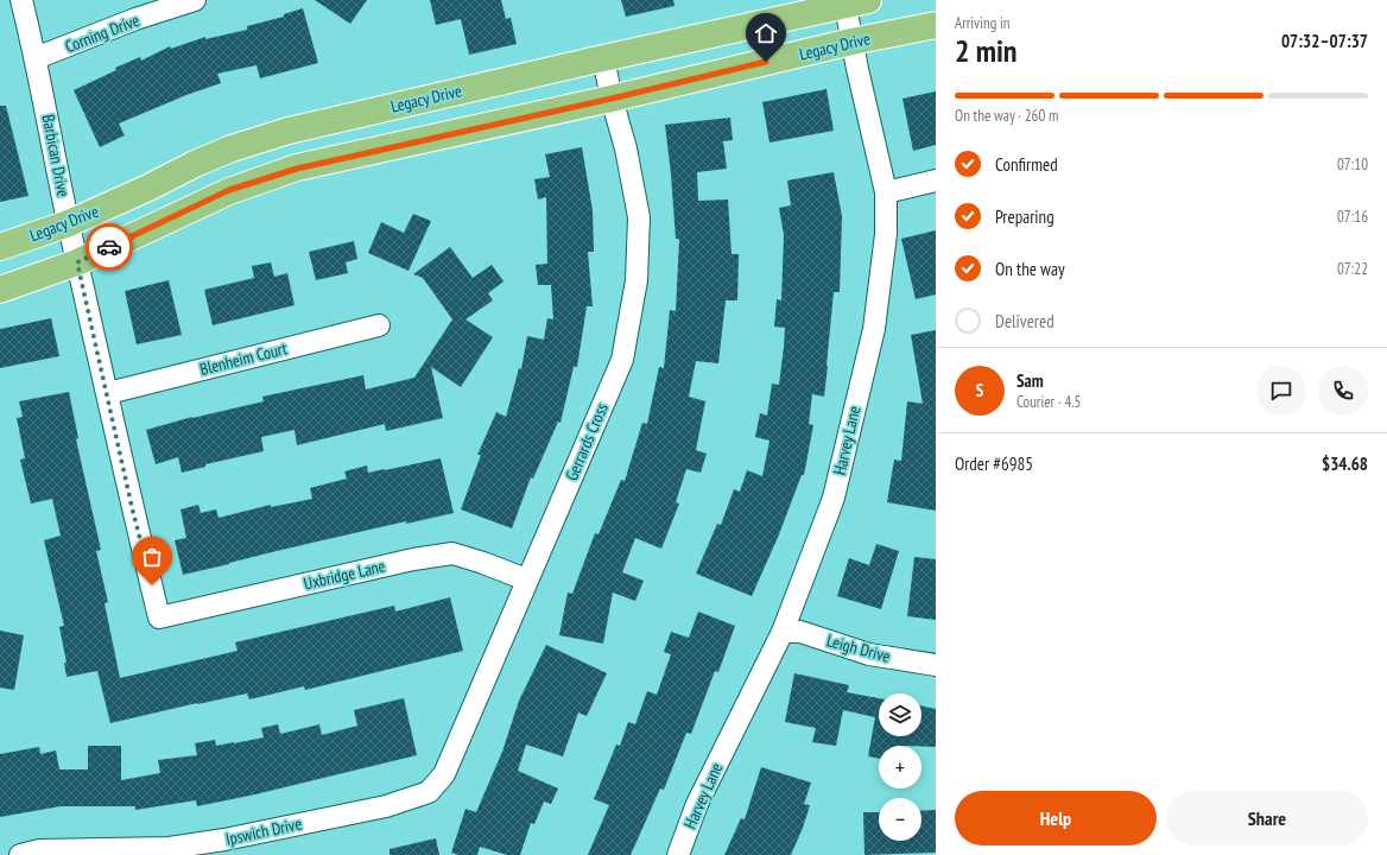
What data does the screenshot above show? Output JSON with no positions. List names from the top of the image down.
{
  "streets": {
    "main road": ["Legacy Drive"],
    "street": [
      "Corning Drive",
      "Barbican Drive",
      "Blenheim Court",
      "Harvey Lane",
      "Gerrards Cross",
      "Uxbridge Lane",
      "Leigh Drive",
      "Ipswich Drive"
    ]
  },
  "crossings": [
    ["Corning Drive", "Barbican Drive"],
    ["Legacy Drive", "Barbican Drive"],
    ["Legacy Drive", "Harvey Lane"],
    ["Legacy Drive", "Gerrards Cross"],
    ["Barbican Drive", "Blenheim Court"],
    ["Barbican Drive", "Uxbridge Lane"],
    ["Harvey Lane", "Leigh Drive"],
    ["Gerrards Cross", "Uxbridge Lane"],
    ["Gerrards Cross", "Ipswich Drive"]
  ],
  "page": {
    "heading": ["2 min", "Arriving in", "07:32–07:37"],
    "panel": [
      "Sam",
      "Courier · 4.5",
      "Order #6985",
      "$34.68"
    ],
    "bar": "On the way · 260 m",
    "list": [
      ["Confirmed", "07:10"],
      ["Preparing", "07:16"],
      ["On the way", "07:22"],
      "Delivered"
    ],
    "round": "S",
    "map_buttons": ["+", "−"],
    "buttons": ["Help", "Share"]
  }
}
